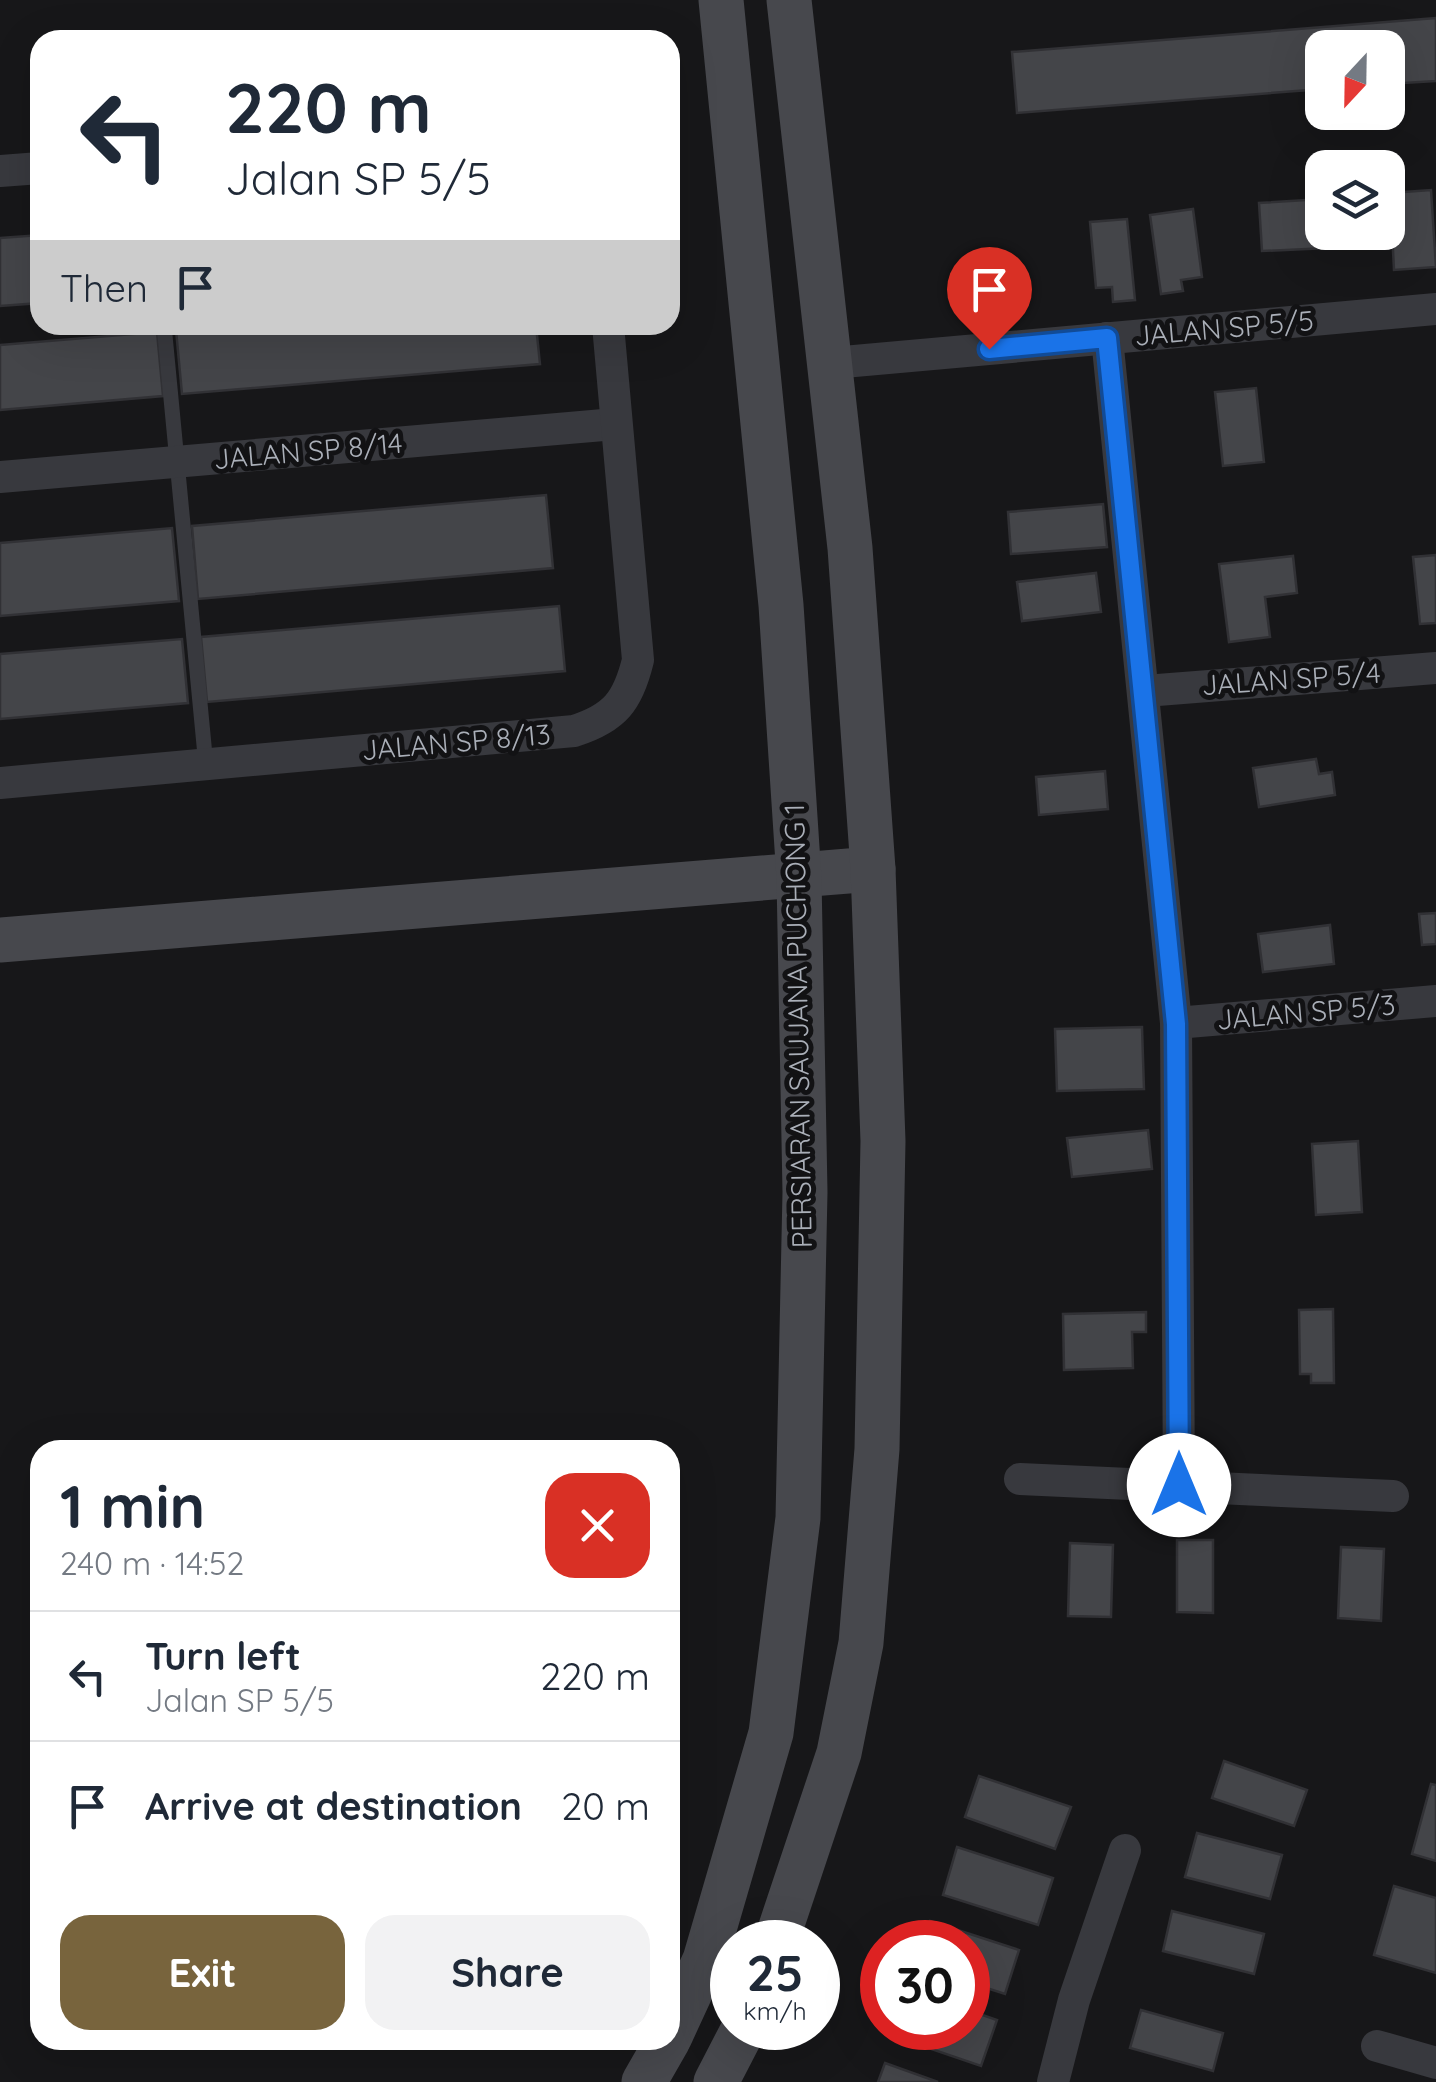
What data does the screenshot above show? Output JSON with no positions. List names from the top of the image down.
{
  "streets": {
    "street": [
      "JALAN SP 5/5",
      "JALAN SP 8/14",
      "JALAN SP 5/4",
      "JALAN SP 8/13",
      "JALAN SP 5/3",
      "PERSIARAN SAUJANA PUCHONG 1"
    ]
  },
  "crossings": [
    ["JALAN SP 8/14", "JALAN SP 8/13"]
  ],
  "north": "bottom",
  "page": {
    "turn": ["220 m", "Jalan SP 5/5"],
    "then": "Then",
    "heading": ["1 min", "240 m · 14:52"],
    "list": [
      {
        "name": "Turn left",
        "note": "Jalan SP 5/5",
        "value": "220 m"
      },
      {
        "name": "Arrive at destination",
        "value": "20 m"
      }
    ],
    "buttons": ["Exit", "Share"],
    "speed": "25 km/h",
    "limit": "30"
  }
}
